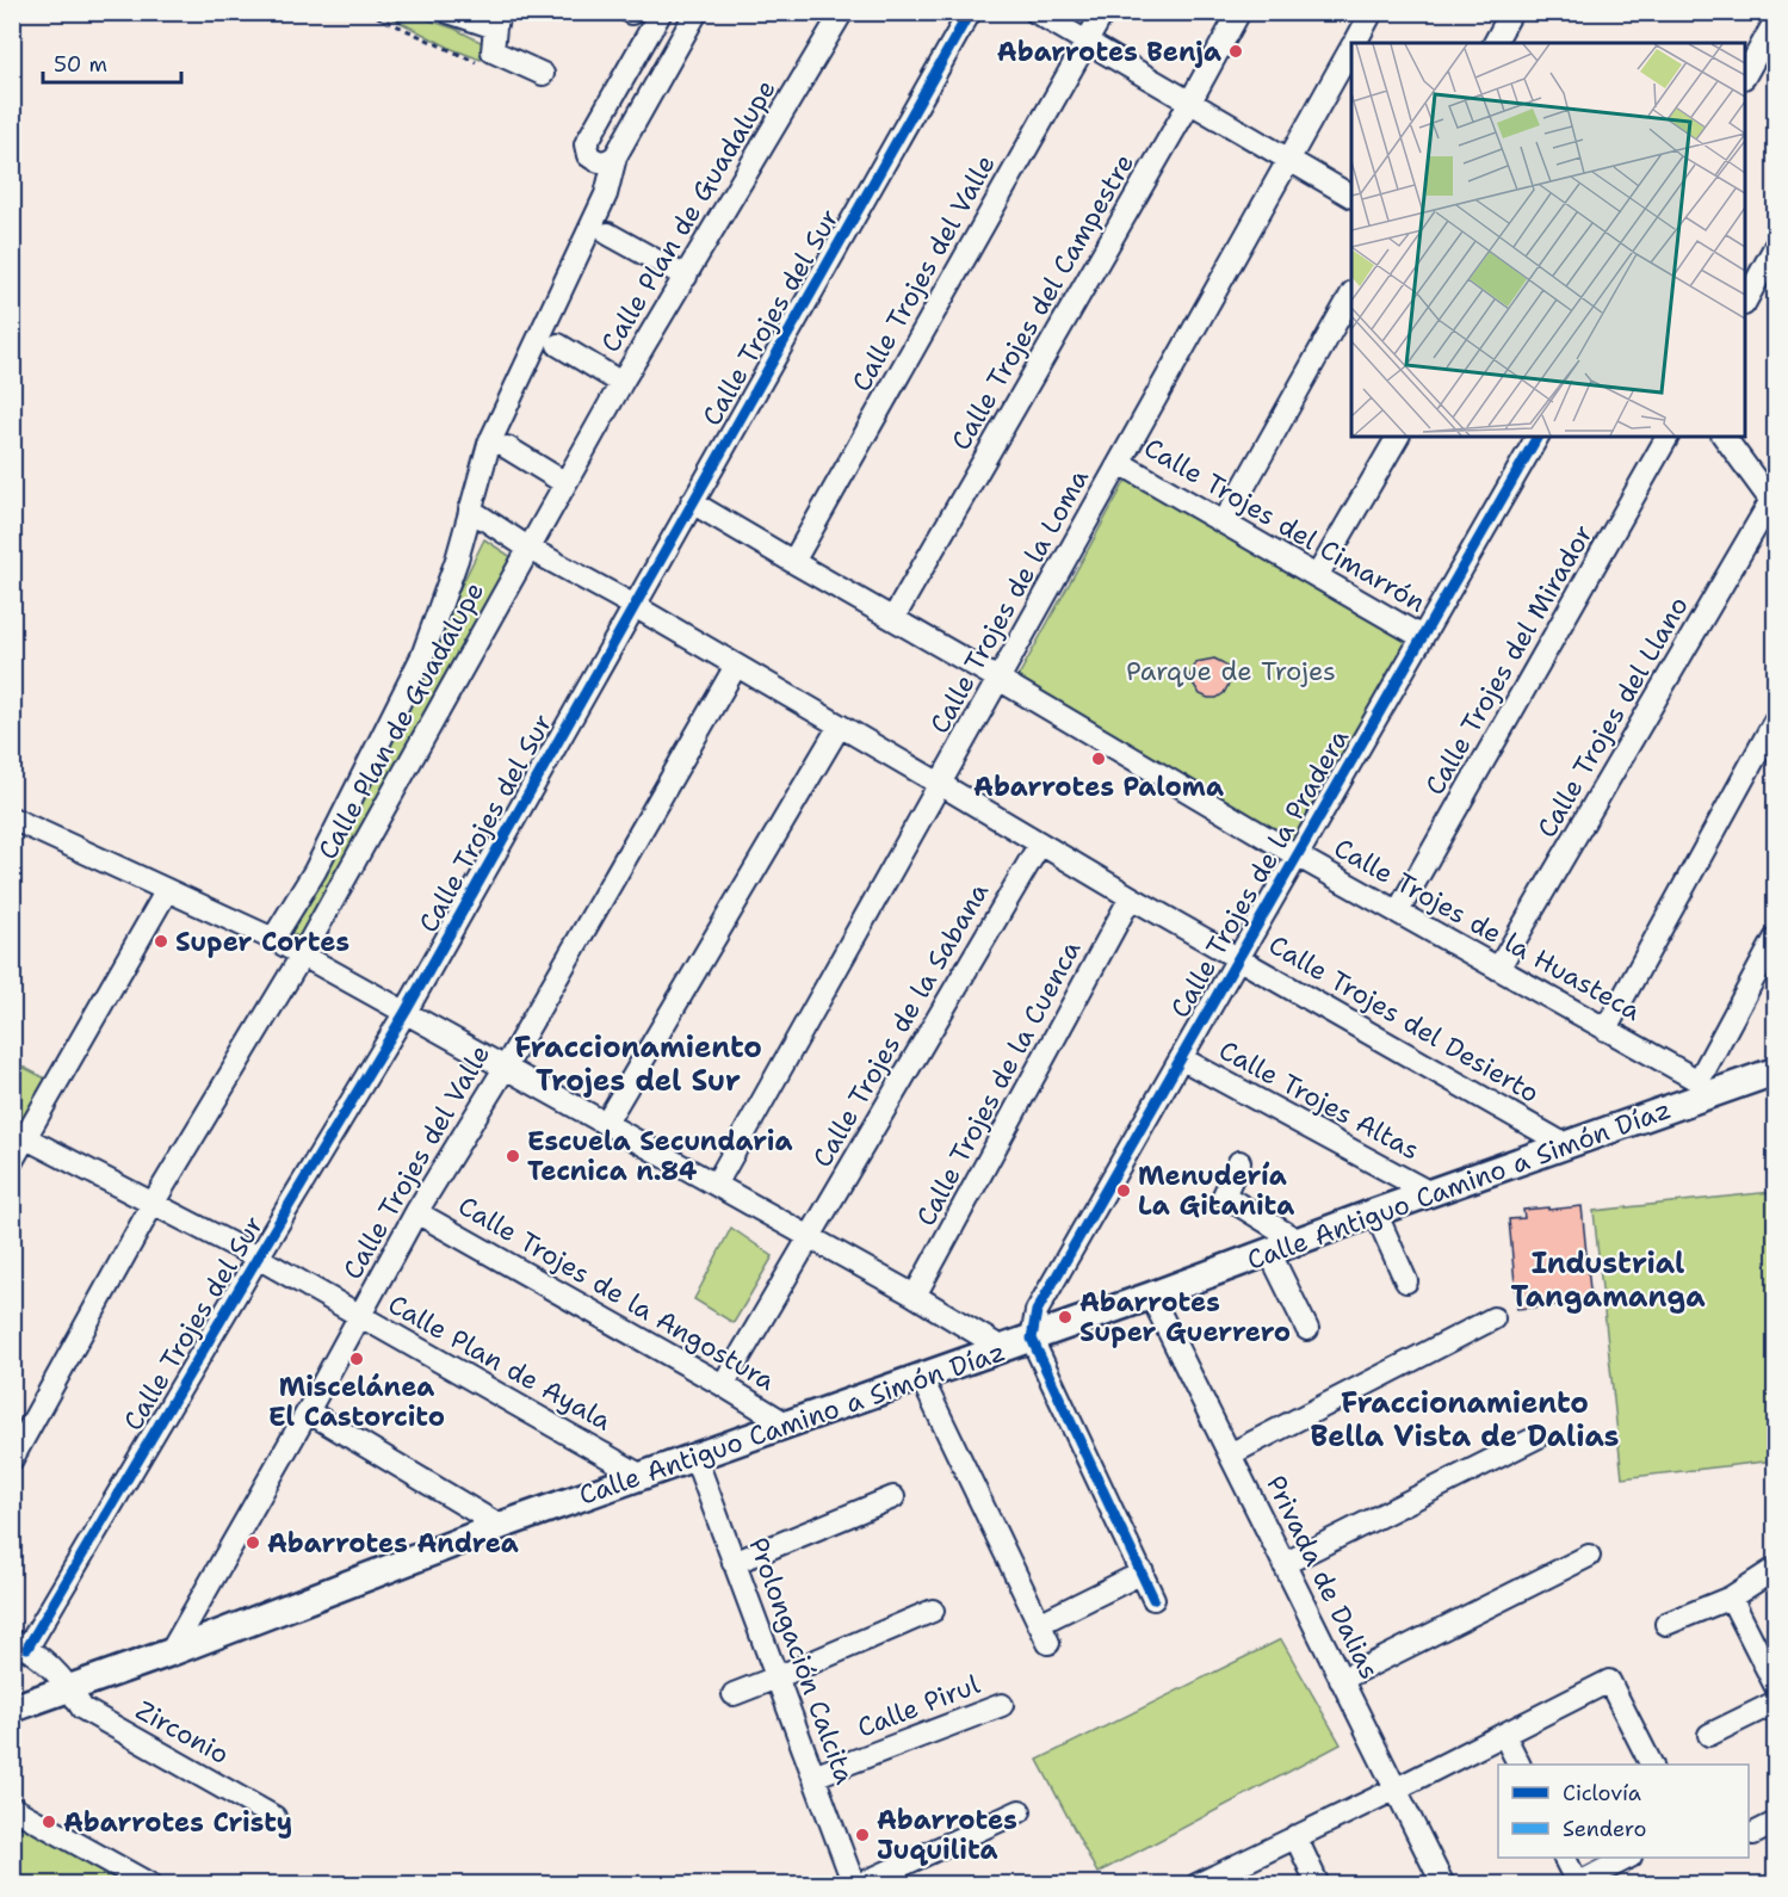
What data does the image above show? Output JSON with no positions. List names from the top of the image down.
{
  "streets": {
    "main road": ["Calle Antiguo Camino a Simón Díaz"],
    "street": [
      "Calle Plan de Guadalupe",
      "Calle Trojes del Valle",
      "Calle Trojes del Campestre",
      "Calle Trojes del Sur",
      "Calle Trojes del Cimarrón",
      "Calle Trojes de la Loma",
      "Calle Trojes del Mirador",
      "Calle Trojes del Llano",
      "Calle Trojes de la Pradera",
      "Calle Trojes de la Huasteca",
      "Calle Trojes del Desierto",
      "Calle Trojes de la Sabana",
      "Calle Trojes de la Cuenca",
      "Calle Trojes Altas",
      "Calle Trojes de la Angostura",
      "Calle Plan de Ayala",
      "Privada de Dalias",
      "Prolongación Calcita",
      "Calle Pirul",
      "Zirconio"
    ]
  },
  "crossings": [
    ["Calle Plan de Guadalupe", "Calle Trojes del Desierto"],
    ["Calle Plan de Guadalupe", "Calle Plan de Ayala"],
    ["Calle Trojes del Valle", "Calle Trojes de la Huasteca"],
    ["Calle Trojes del Valle", "Calle Trojes del Desierto"],
    ["Calle Trojes del Valle", "Calle Antiguo Camino a Simón Díaz"],
    ["Calle Trojes del Valle", "Calle Trojes de la Angostura"],
    ["Calle Trojes del Valle", "Calle Plan de Ayala"],
    ["Calle Trojes del Campestre", "Calle Trojes de la Huasteca"],
    ["Calle Trojes del Sur", "Calle Trojes de la Huasteca"],
    ["Calle Trojes del Sur", "Calle Trojes del Desierto"],
    ["Calle Trojes del Sur", "Calle Plan de Ayala"],
    ["Calle Trojes del Sur", "Zirconio"],
    ["Calle Trojes del Cimarrón", "Calle Trojes de la Loma"],
    ["Calle Trojes del Cimarrón", "Calle Trojes de la Pradera"],
    ["Calle Trojes de la Loma", "Calle Trojes de la Huasteca"],
    ["Calle Trojes de la Loma", "Calle Trojes del Desierto"],
    ["Calle Trojes del Mirador", "Calle Trojes de la Huasteca"],
    ["Calle Trojes del Llano", "Calle Trojes de la Huasteca"],
    ["Calle Trojes de la Pradera", "Calle Trojes de la Huasteca"],
    ["Calle Trojes de la Pradera", "Calle Trojes del Desierto"],
    ["Calle Trojes de la Pradera", "Calle Trojes Altas"],
    ["Calle Trojes de la Pradera", "Calle Antiguo Camino a Simón Díaz"],
    ["Calle Trojes de la Huasteca", "Calle Antiguo Camino a Simón Díaz"],
    ["Calle Trojes del Desierto", "Calle Trojes de la Sabana"],
    ["Calle Trojes del Desierto", "Calle Trojes de la Cuenca"],
    ["Calle Trojes del Desierto", "Calle Antiguo Camino a Simón Díaz"],
    ["Calle Trojes de la Sabana", "Calle Trojes de la Angostura"],
    ["Calle Trojes Altas", "Calle Antiguo Camino a Simón Díaz"],
    ["Calle Antiguo Camino a Simón Díaz", "Calle Trojes de la Angostura"],
    ["Calle Antiguo Camino a Simón Díaz", "Calle Plan de Ayala"],
    ["Calle Antiguo Camino a Simón Díaz", "Privada de Dalias"],
    ["Calle Antiguo Camino a Simón Díaz", "Prolongación Calcita"],
    ["Calle Antiguo Camino a Simón Díaz", "Zirconio"],
    ["Prolongación Calcita", "Calle Pirul"]
  ],
  "districts": ["Fraccionamiento Trojes del Sur", "Industrial Tangamanga", "Fraccionamiento Bella Vista de Dalias"],
  "parks": ["Parque de Trojes"],
  "places": [
    "Abarrotes Benja",
    "Abarrotes Paloma",
    "Super Cortes",
    "Escuela Secundaria Tecnica n.84",
    "Menudería La Gitanita",
    "Abarrotes Super Guerrero",
    "Miscelánea El Castorcito",
    "Abarrotes Andrea",
    "Abarrotes Cristy",
    "Abarrotes Juquilita"
  ],
  "legend": ["Ciclovía", "Sendero"],
  "scale_bar": "50 m"
}
